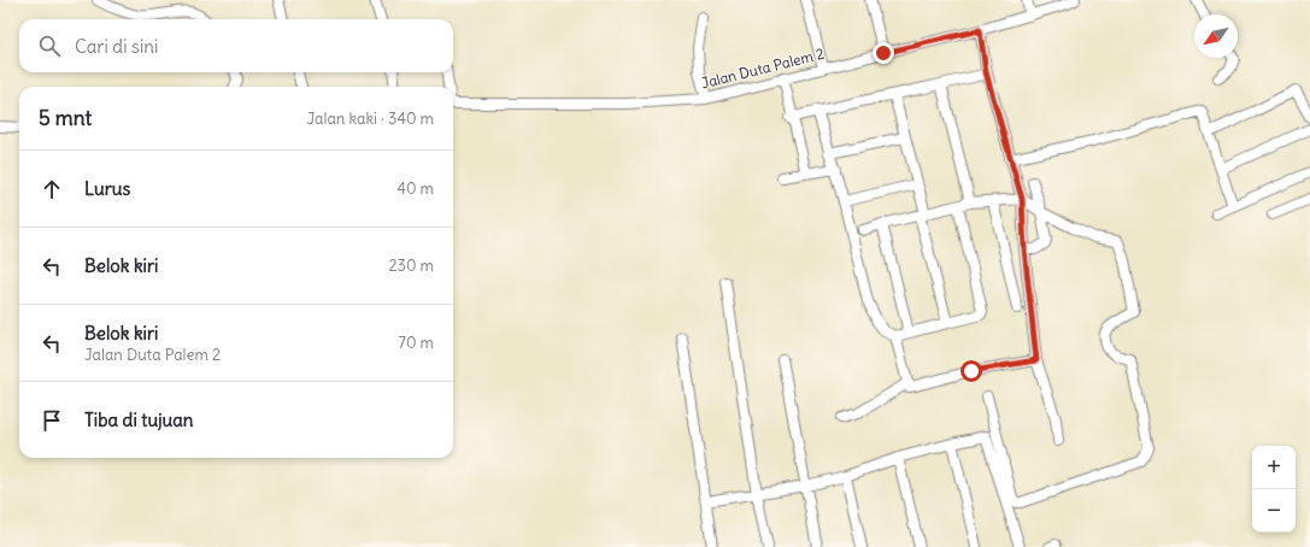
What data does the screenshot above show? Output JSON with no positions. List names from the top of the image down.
{
  "streets": {
    "street": ["Jalan Duta Palem 2"]
  },
  "north": "bottom left",
  "page": {
    "search": "Cari di sini",
    "heading": ["5 mnt", "Jalan kaki · 340 m"],
    "list": [
      ["Lurus", "40 m"],
      ["Belok kiri", "230 m"],
      ["Belok kiri", "Jalan Duta Palem 2", "70 m"],
      "Tiba di tujuan"
    ],
    "map_buttons": ["+", "−"]
  }
}
